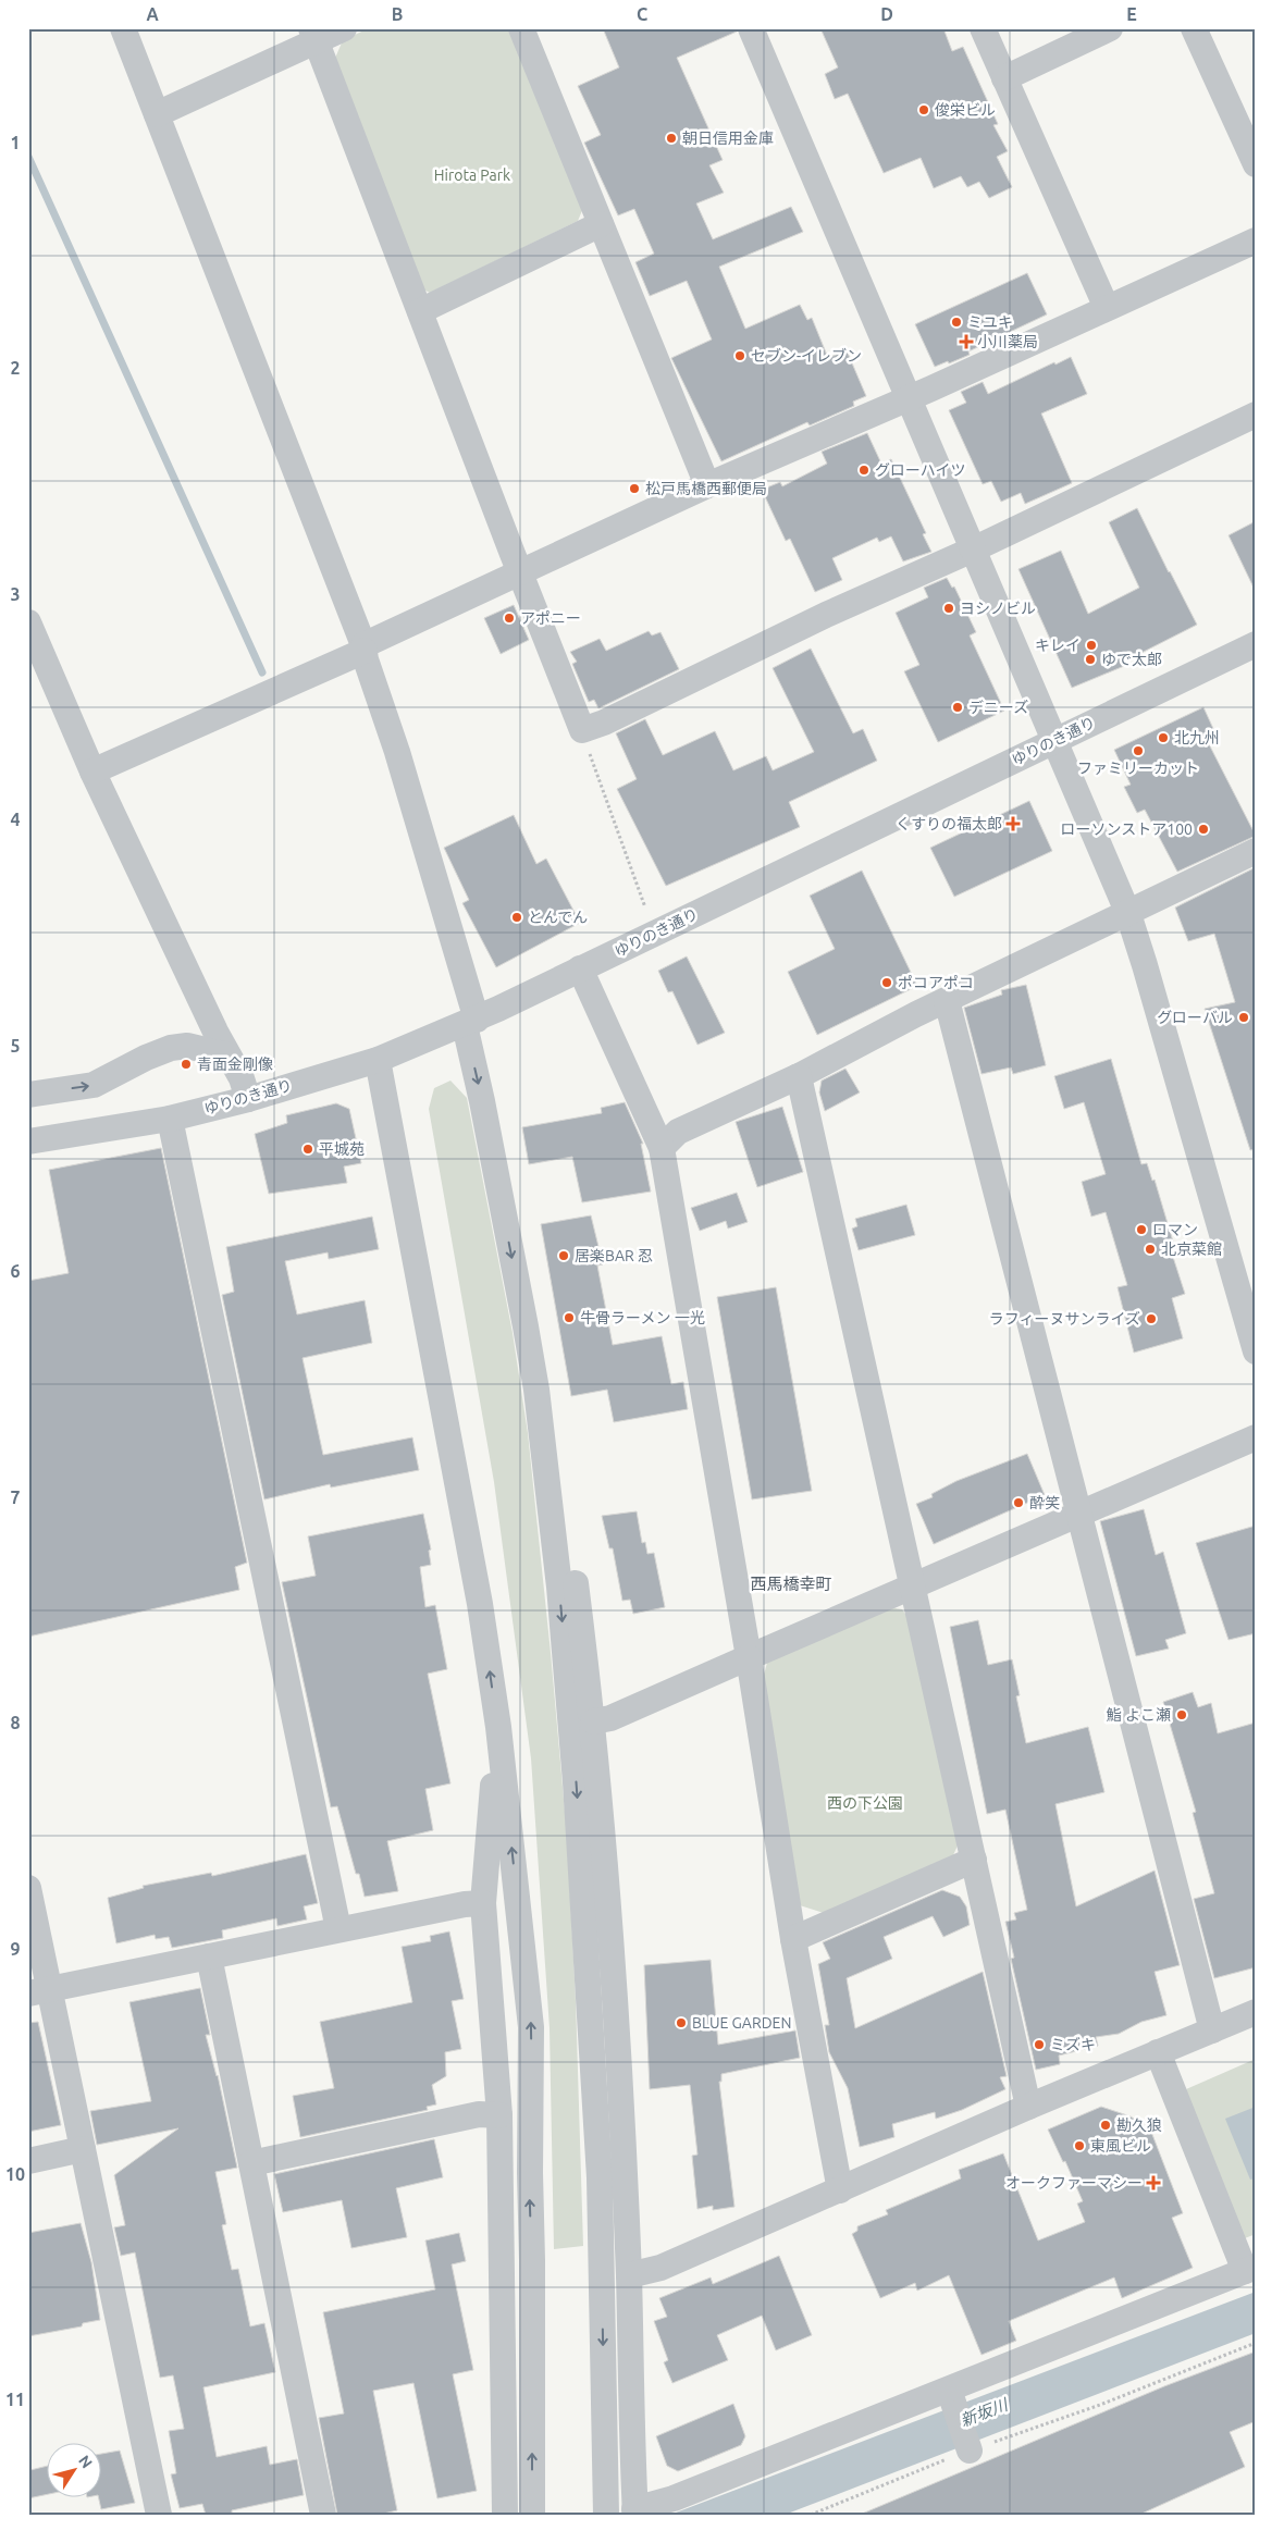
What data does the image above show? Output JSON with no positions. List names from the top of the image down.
{
  "streets": {
    "street": ["ゆりのき通り"]
  },
  "districts": ["西馬橋幸町"],
  "water": ["新坂川"],
  "parks": ["Hirota Park", "西の下公園"],
  "places": {
    "other": [
      "俊栄ビル",
      "朝日信用金庫",
      "ミユキ",
      "セブン-イレブン",
      "グローハイツ",
      "松戸馬橋西郵便局",
      "ヨシノビル",
      "アポニー",
      "キレイ",
      "ゆで太郎",
      "デニーズ",
      "北九州",
      "ファミリーカット",
      "ローソンストア100",
      "とんでん",
      "ポコアポコ",
      "グローバル",
      "青面金剛像",
      "平城苑",
      "ロマン",
      "北京菜館",
      "居楽BAR 忍",
      "牛骨ラーメン 一光",
      "ラフィーヌサンライズ",
      "酔笑",
      "鮨 よこ瀬",
      "BLUE GARDEN",
      "ミズキ",
      "勘久狼",
      "東風ビル"
    ],
    "health": ["小川薬局", "くすりの福太郎", "オークファーマシー"]
  },
  "north": "top right",
  "grid": {
    "columns": [
      "A",
      "B",
      "C",
      "D",
      "E"
    ],
    "rows": [
      "1",
      "2",
      "3",
      "4",
      "5",
      "6",
      "7",
      "8",
      "9",
      "10",
      "11"
    ]
  }
}
